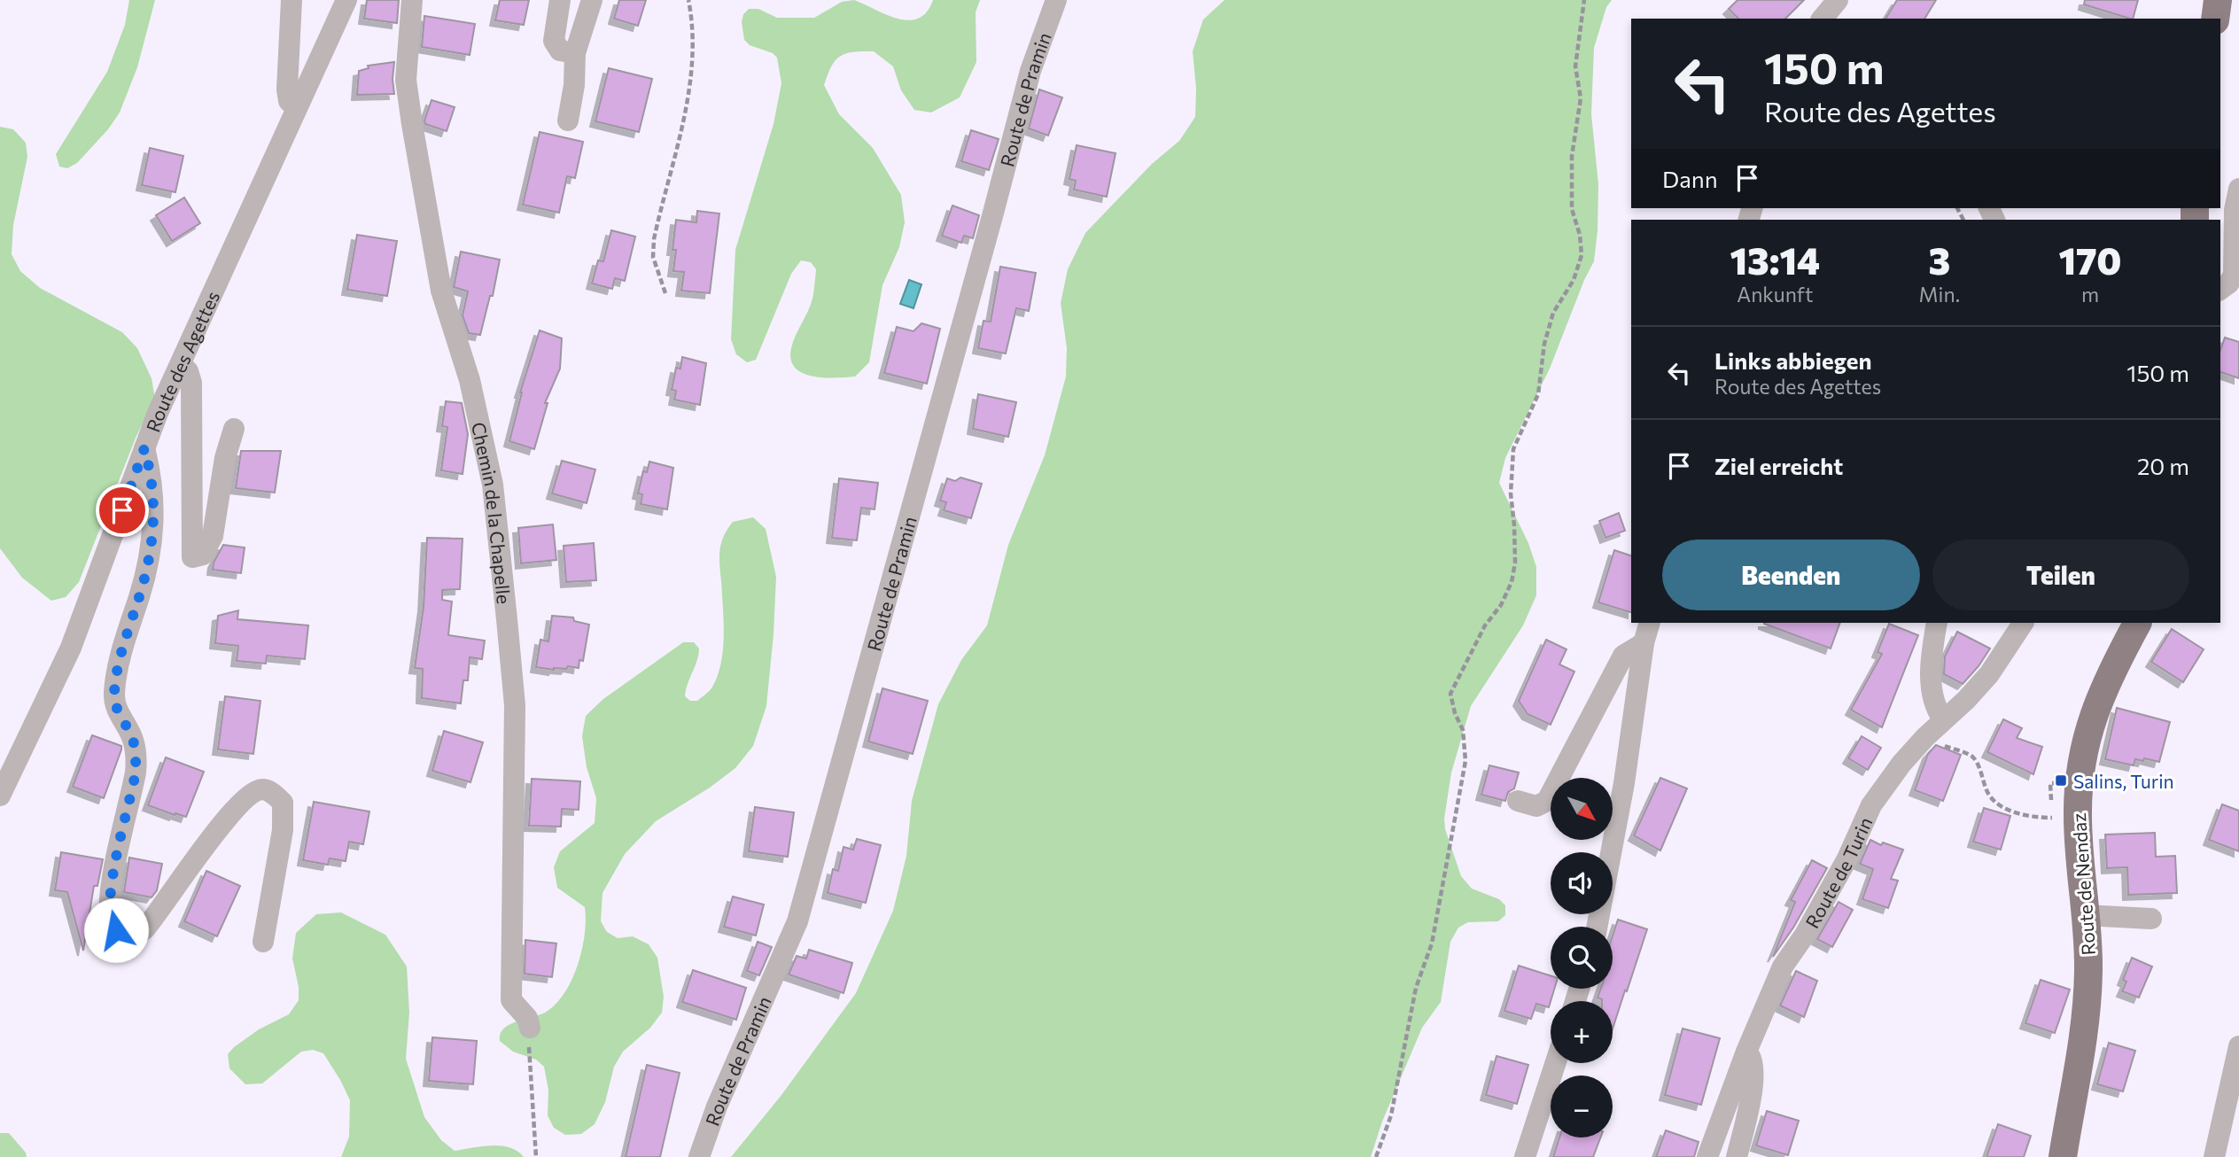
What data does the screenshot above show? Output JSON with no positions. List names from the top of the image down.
{
  "streets": {
    "main road": ["Route de Nendaz"],
    "street": [
      "Route de Pramin",
      "Route des Agettes",
      "Chemin de la Chapelle",
      "Route de Turin"
    ]
  },
  "places": {
    "transit": ["Salins, Turin"]
  },
  "north": "bottom right",
  "page": {
    "turn": ["150 m", "Route des Agettes"],
    "then": "Dann",
    "eta": [
      "13:14",
      "Ankunft",
      "3",
      "Min.",
      "170",
      "m"
    ],
    "list": [
      {
        "name": "Links abbiegen",
        "note": "Route des Agettes",
        "value": "150 m"
      },
      {
        "name": "Ziel erreicht",
        "value": "20 m"
      }
    ],
    "buttons": ["Beenden", "Teilen"],
    "map_buttons": ["+", "−"]
  }
}
